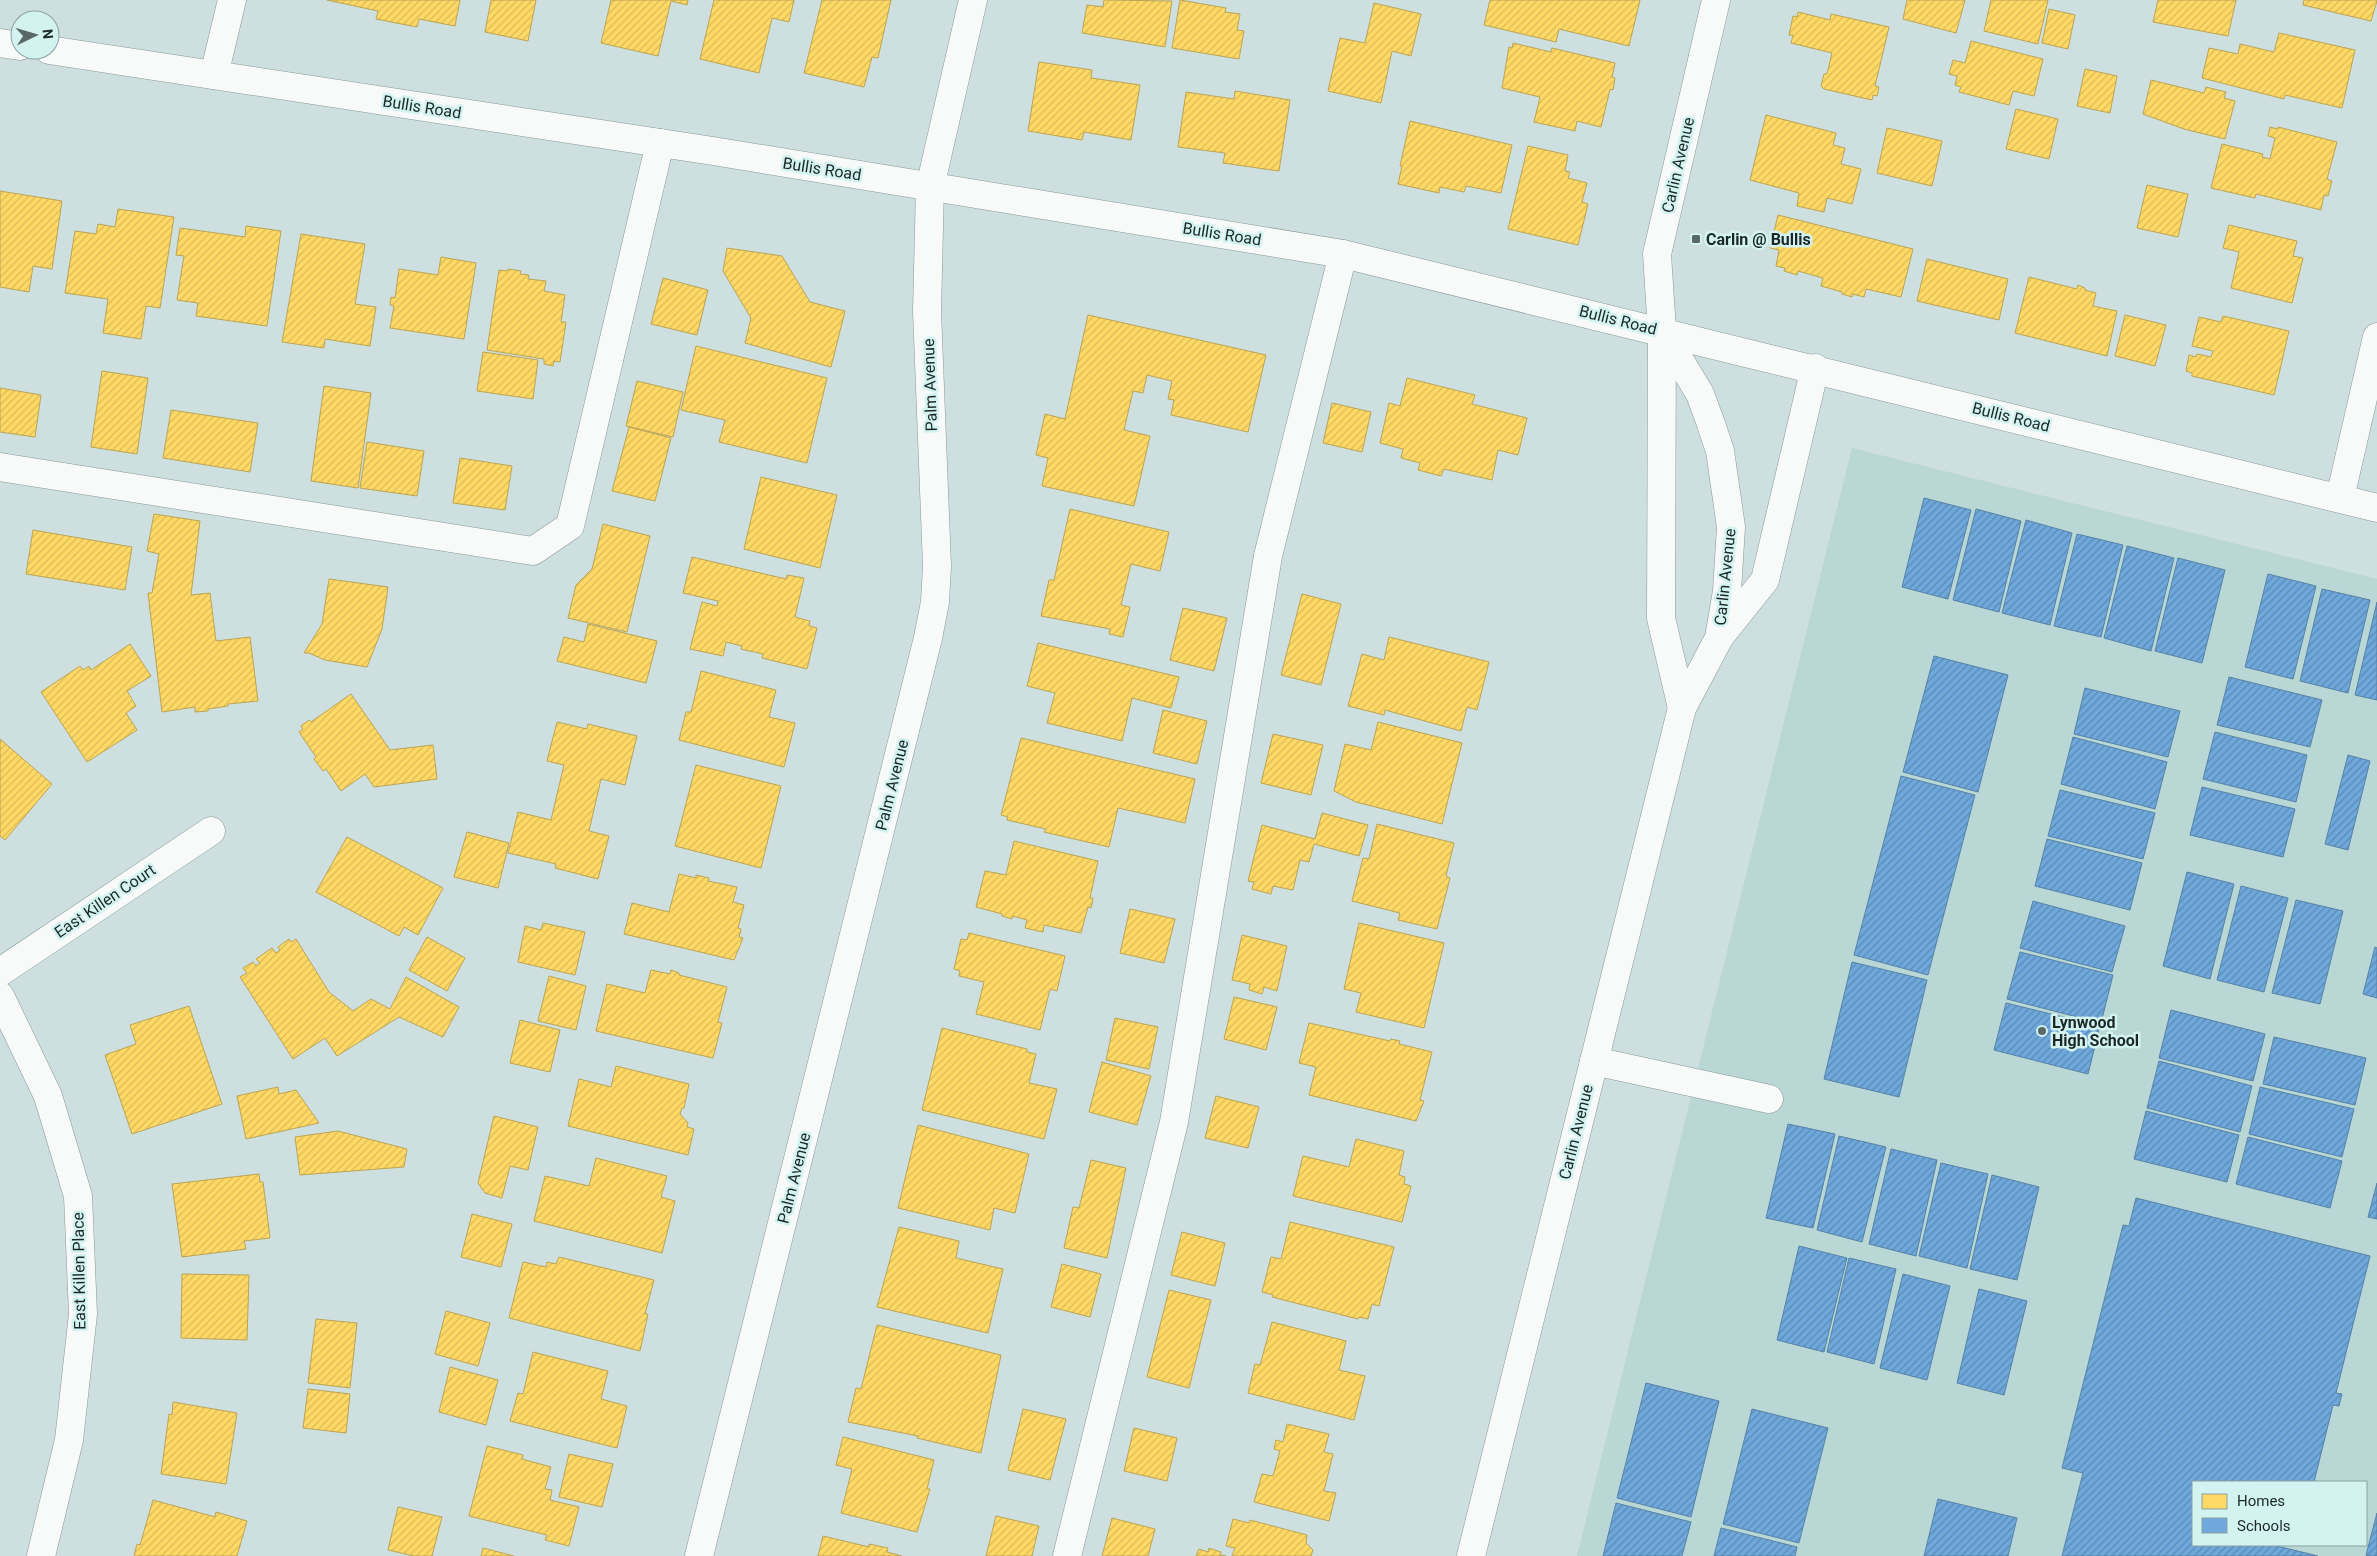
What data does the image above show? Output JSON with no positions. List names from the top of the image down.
{
  "streets": {
    "street": [
      "Bullis Road",
      "Carlin Avenue",
      "Palm Avenue",
      "East Killen Court",
      "East Killen Place"
    ]
  },
  "crossings": [
    ["Bullis Road", "Carlin Avenue"],
    ["Bullis Road", "Palm Avenue"]
  ],
  "places": {
    "transit": ["Carlin @ Bullis"],
    "other": ["Lynwood High School"]
  },
  "legend": ["Homes", "Schools"],
  "north": "right"
}
